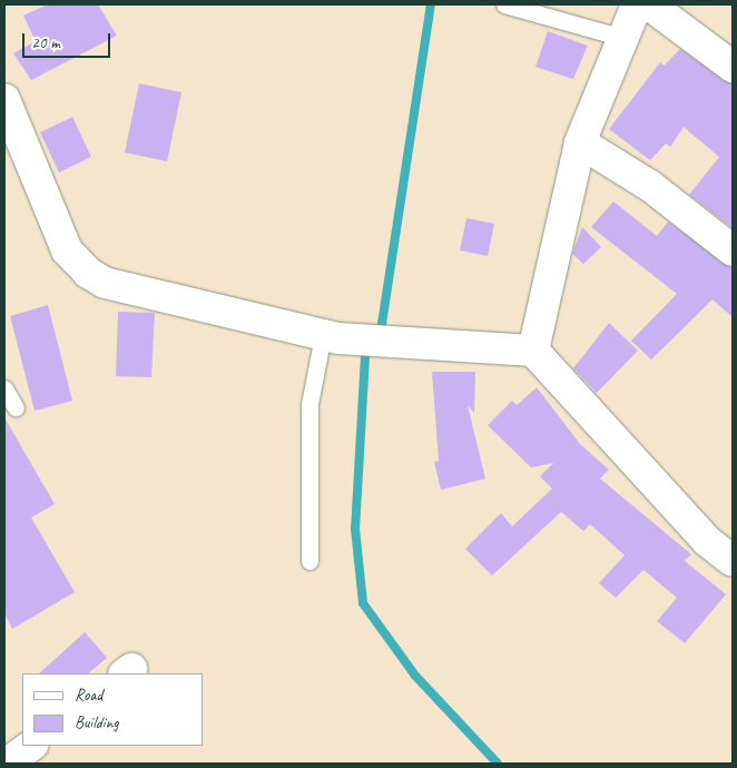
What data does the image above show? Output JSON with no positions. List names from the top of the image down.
{
  "legend": ["Road", "Building"],
  "scale_bar": "20 m"
}
